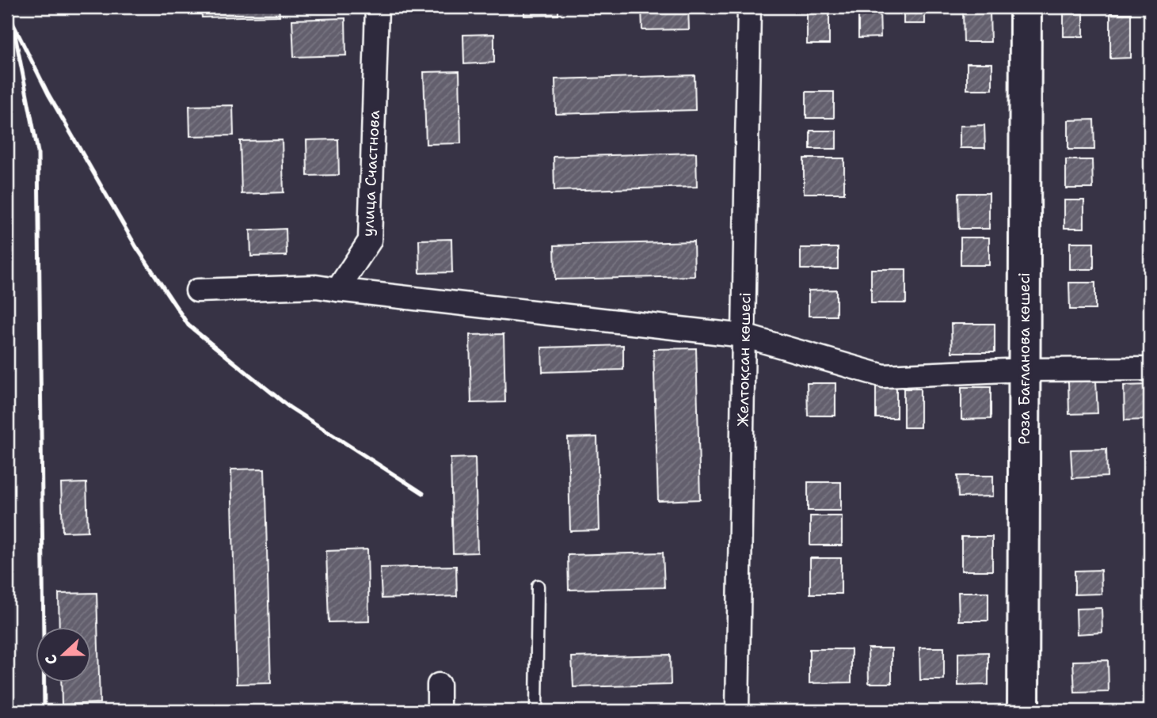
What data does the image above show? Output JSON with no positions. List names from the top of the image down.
{
  "streets": {
    "street": ["улица Счастнова", "Роза Бағланова көшесі", "Желтоқсан көшесі"]
  },
  "north": "left"
}
